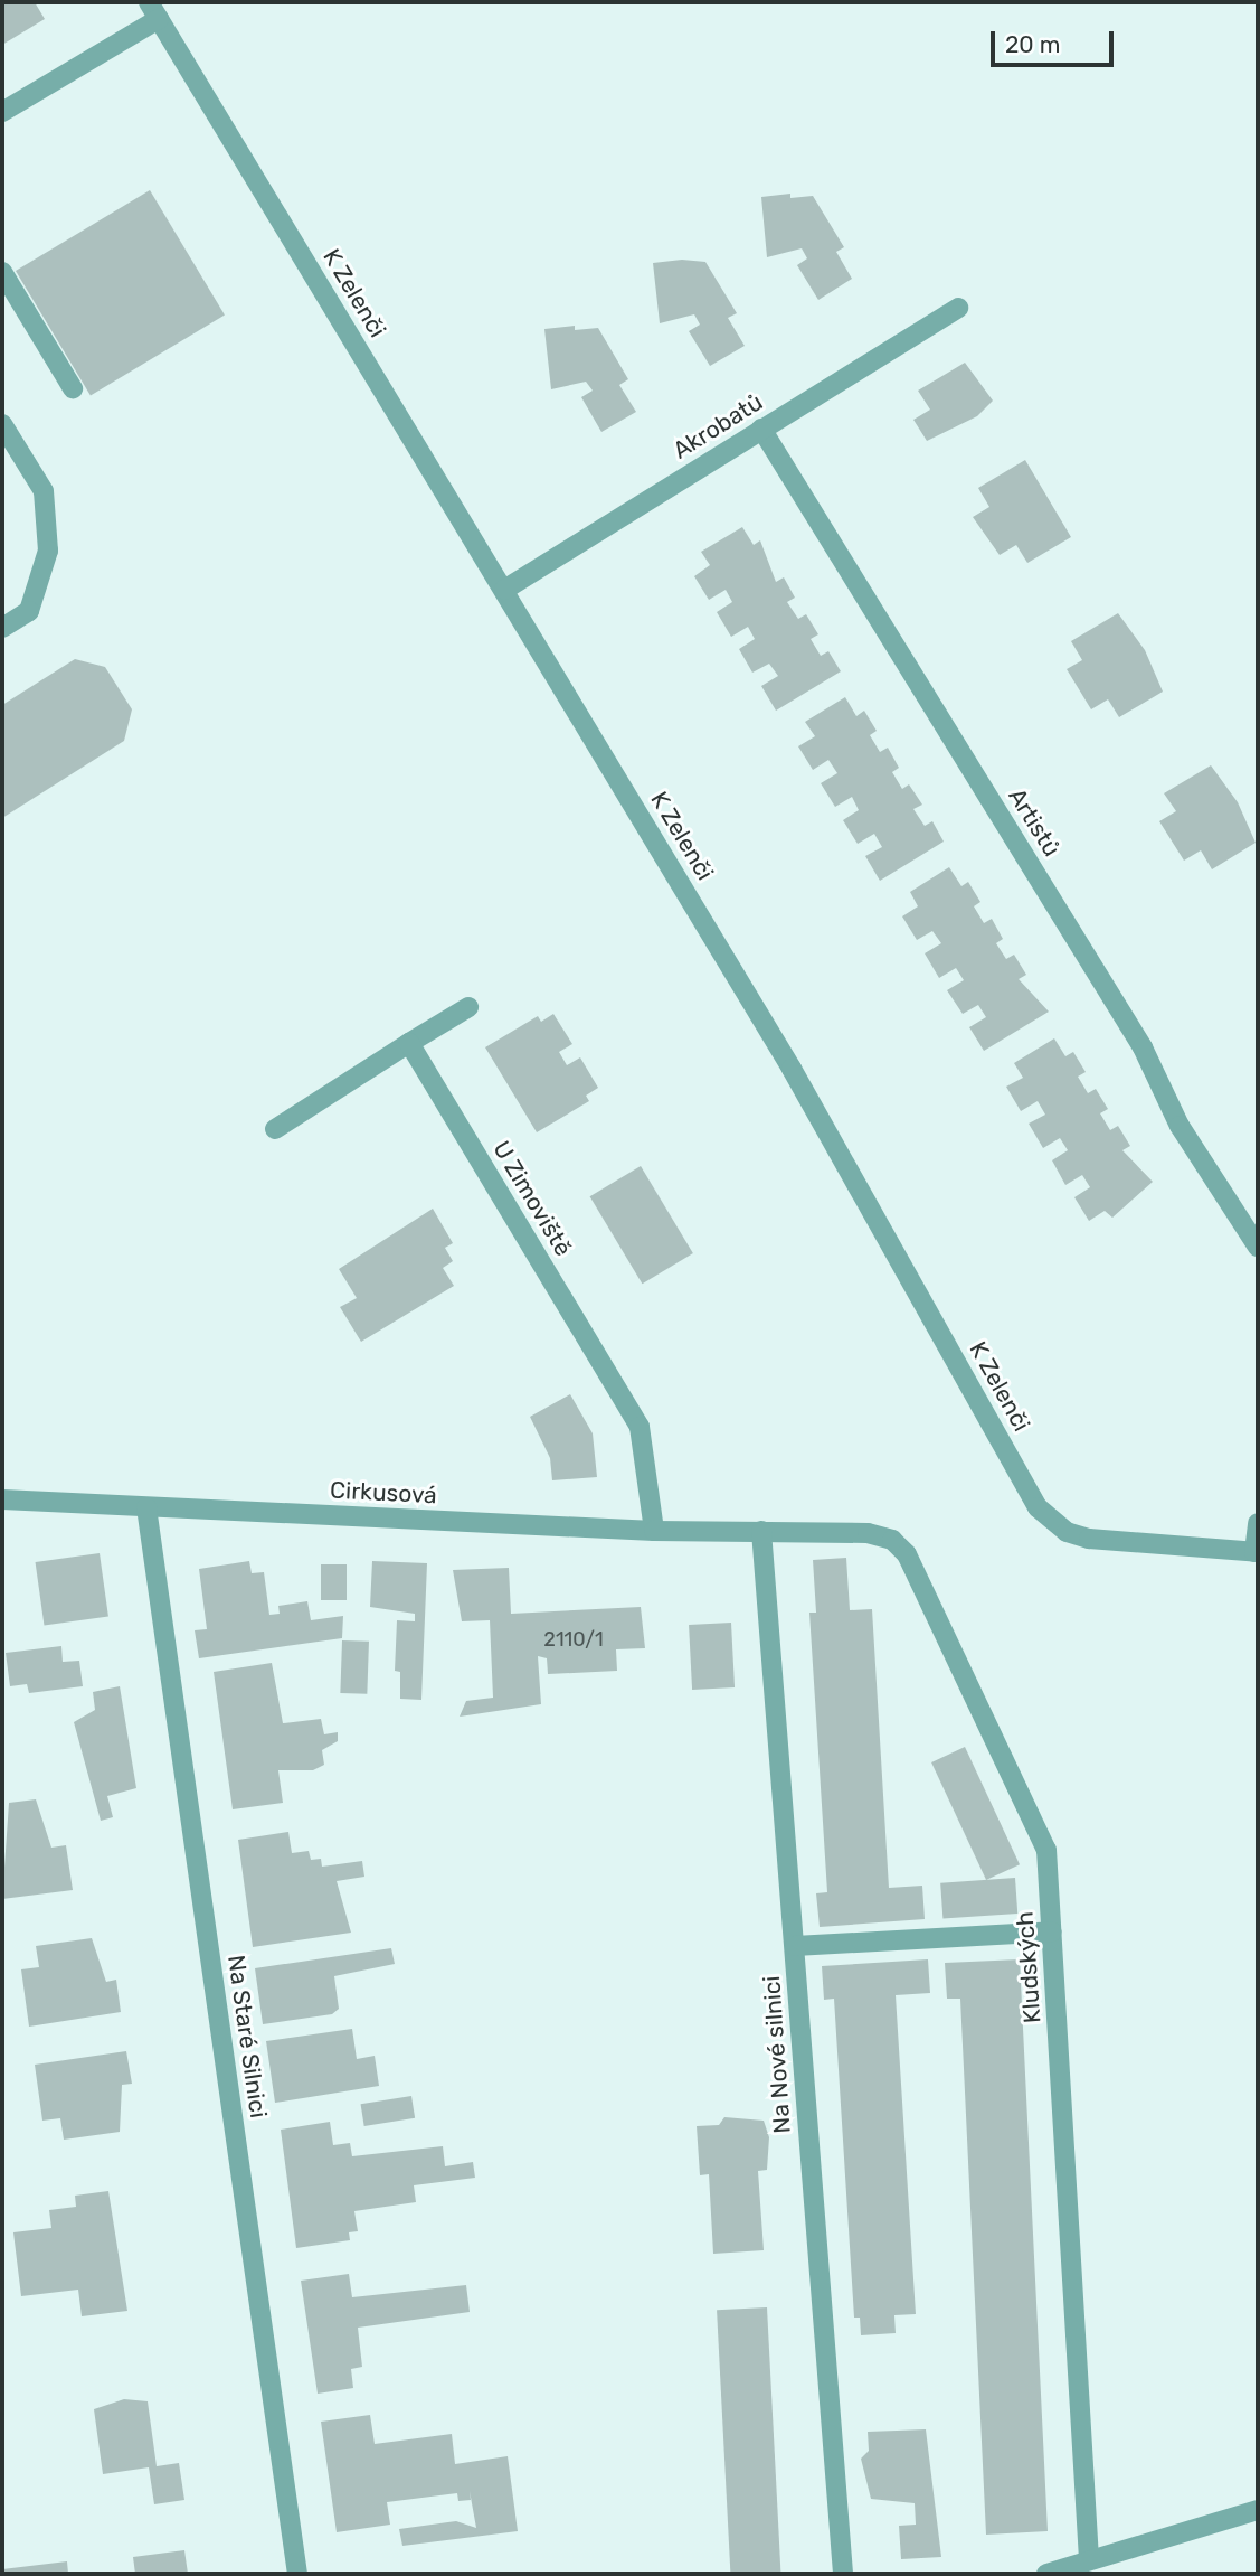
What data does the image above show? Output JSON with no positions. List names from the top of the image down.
{
  "streets": {
    "street": [
      "K Zelenči",
      "Akrobatů",
      "Artistů",
      "U Zimoviště",
      "Cirkusová",
      "Kludských",
      "Na Staré Silnici",
      "Na Nové silnici"
    ]
  },
  "crossings": [
    ["K Zelenči", "Akrobatů"],
    ["Akrobatů", "Artistů"],
    ["U Zimoviště", "Cirkusová"],
    ["Cirkusová", "Kludských"],
    ["Cirkusová", "Na Staré Silnici"],
    ["Cirkusová", "Na Nové silnici"],
    ["Kludských", "Na Nové silnici"]
  ],
  "house_numbers": ["2110/1"],
  "scale_bar": "20 m"
}
